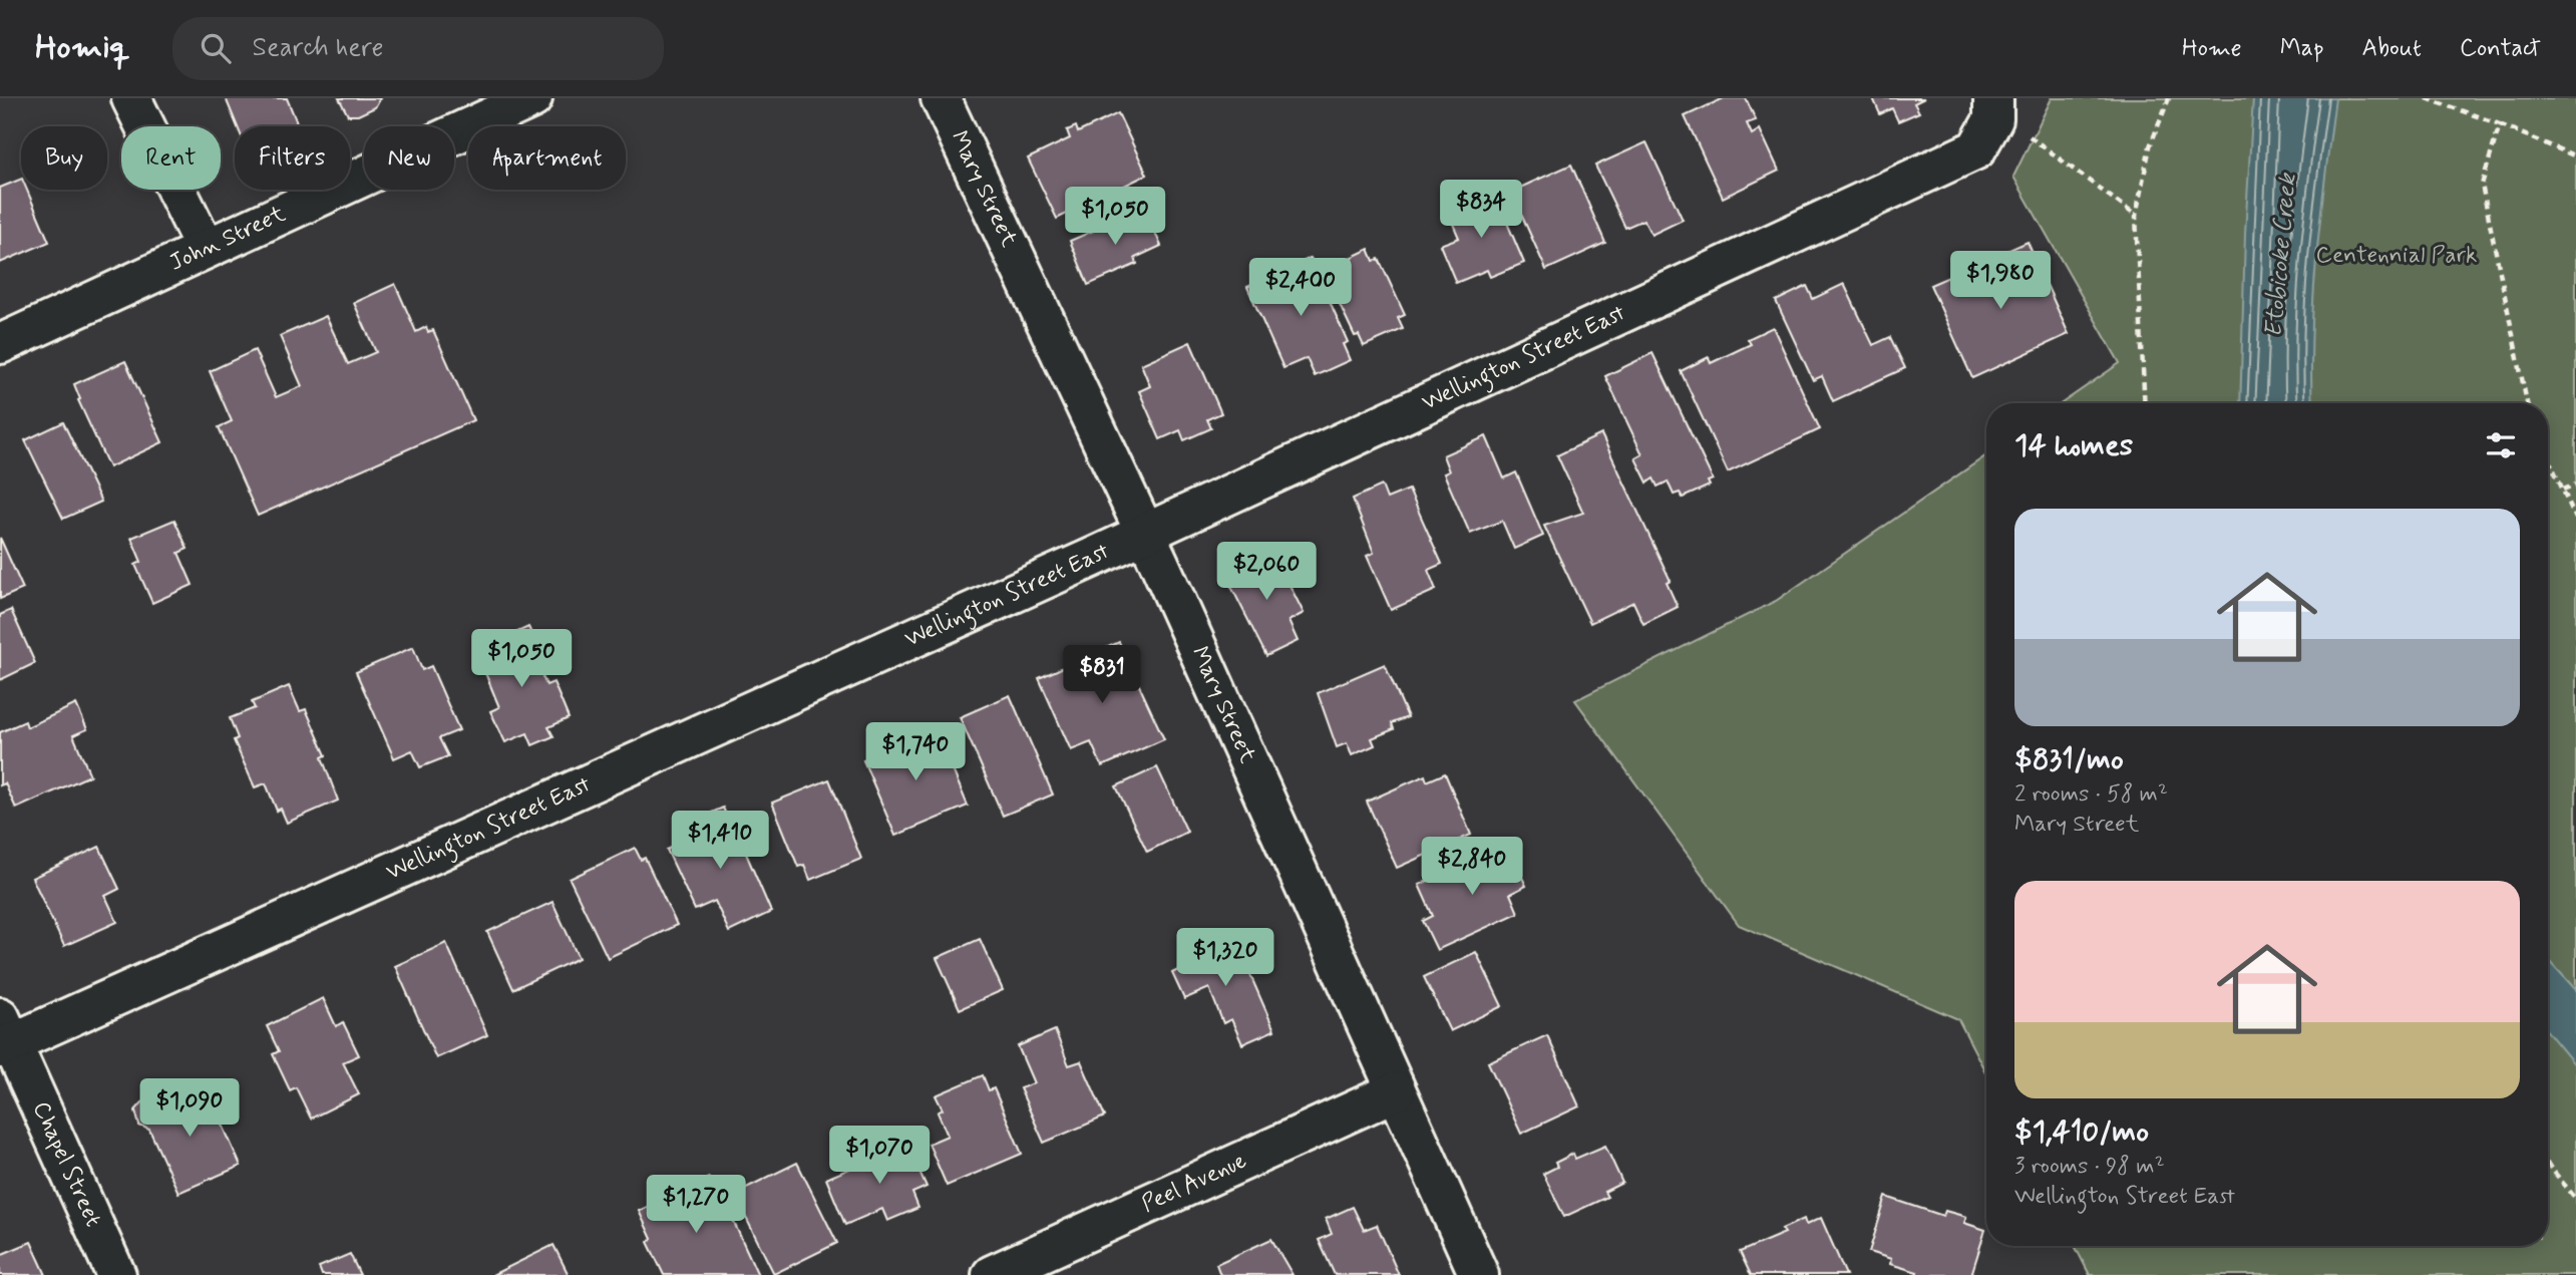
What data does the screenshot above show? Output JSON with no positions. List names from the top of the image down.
{
  "streets": {
    "street": [
      "Mary Street",
      "John Street",
      "Wellington Street East",
      "Chapel Street",
      "Peel Avenue"
    ]
  },
  "crossings": [
    ["Mary Street", "Wellington Street East"],
    ["Mary Street", "Peel Avenue"],
    ["Wellington Street East", "Chapel Street"]
  ],
  "water": ["Etobicoke Creek"],
  "parks": ["Centennial Park"],
  "page": {
    "header": "Homiq",
    "search": "Search here",
    "nav": [
      "Home",
      "Map",
      "About",
      "Contact"
    ],
    "chip": [
      "Buy",
      "Rent",
      "Filters",
      "New",
      "Apartment"
    ],
    "price": [
      "$834",
      "$1,050",
      "$1,980",
      "$2,400",
      "$2,060",
      "$1,050",
      "$831",
      "$1,740",
      "$1,410",
      "$2,840",
      "$1,320",
      "$1,090",
      "$1,070",
      "$1,270"
    ],
    "heading": "14 homes",
    "list": [
      {
        "name": "$831/mo",
        "note": "2 rooms · 58 m² · Mary Street"
      },
      {
        "name": "$1,410/mo",
        "note": "3 rooms · 98 m² · Wellington Street East"
      }
    ]
  }
}
